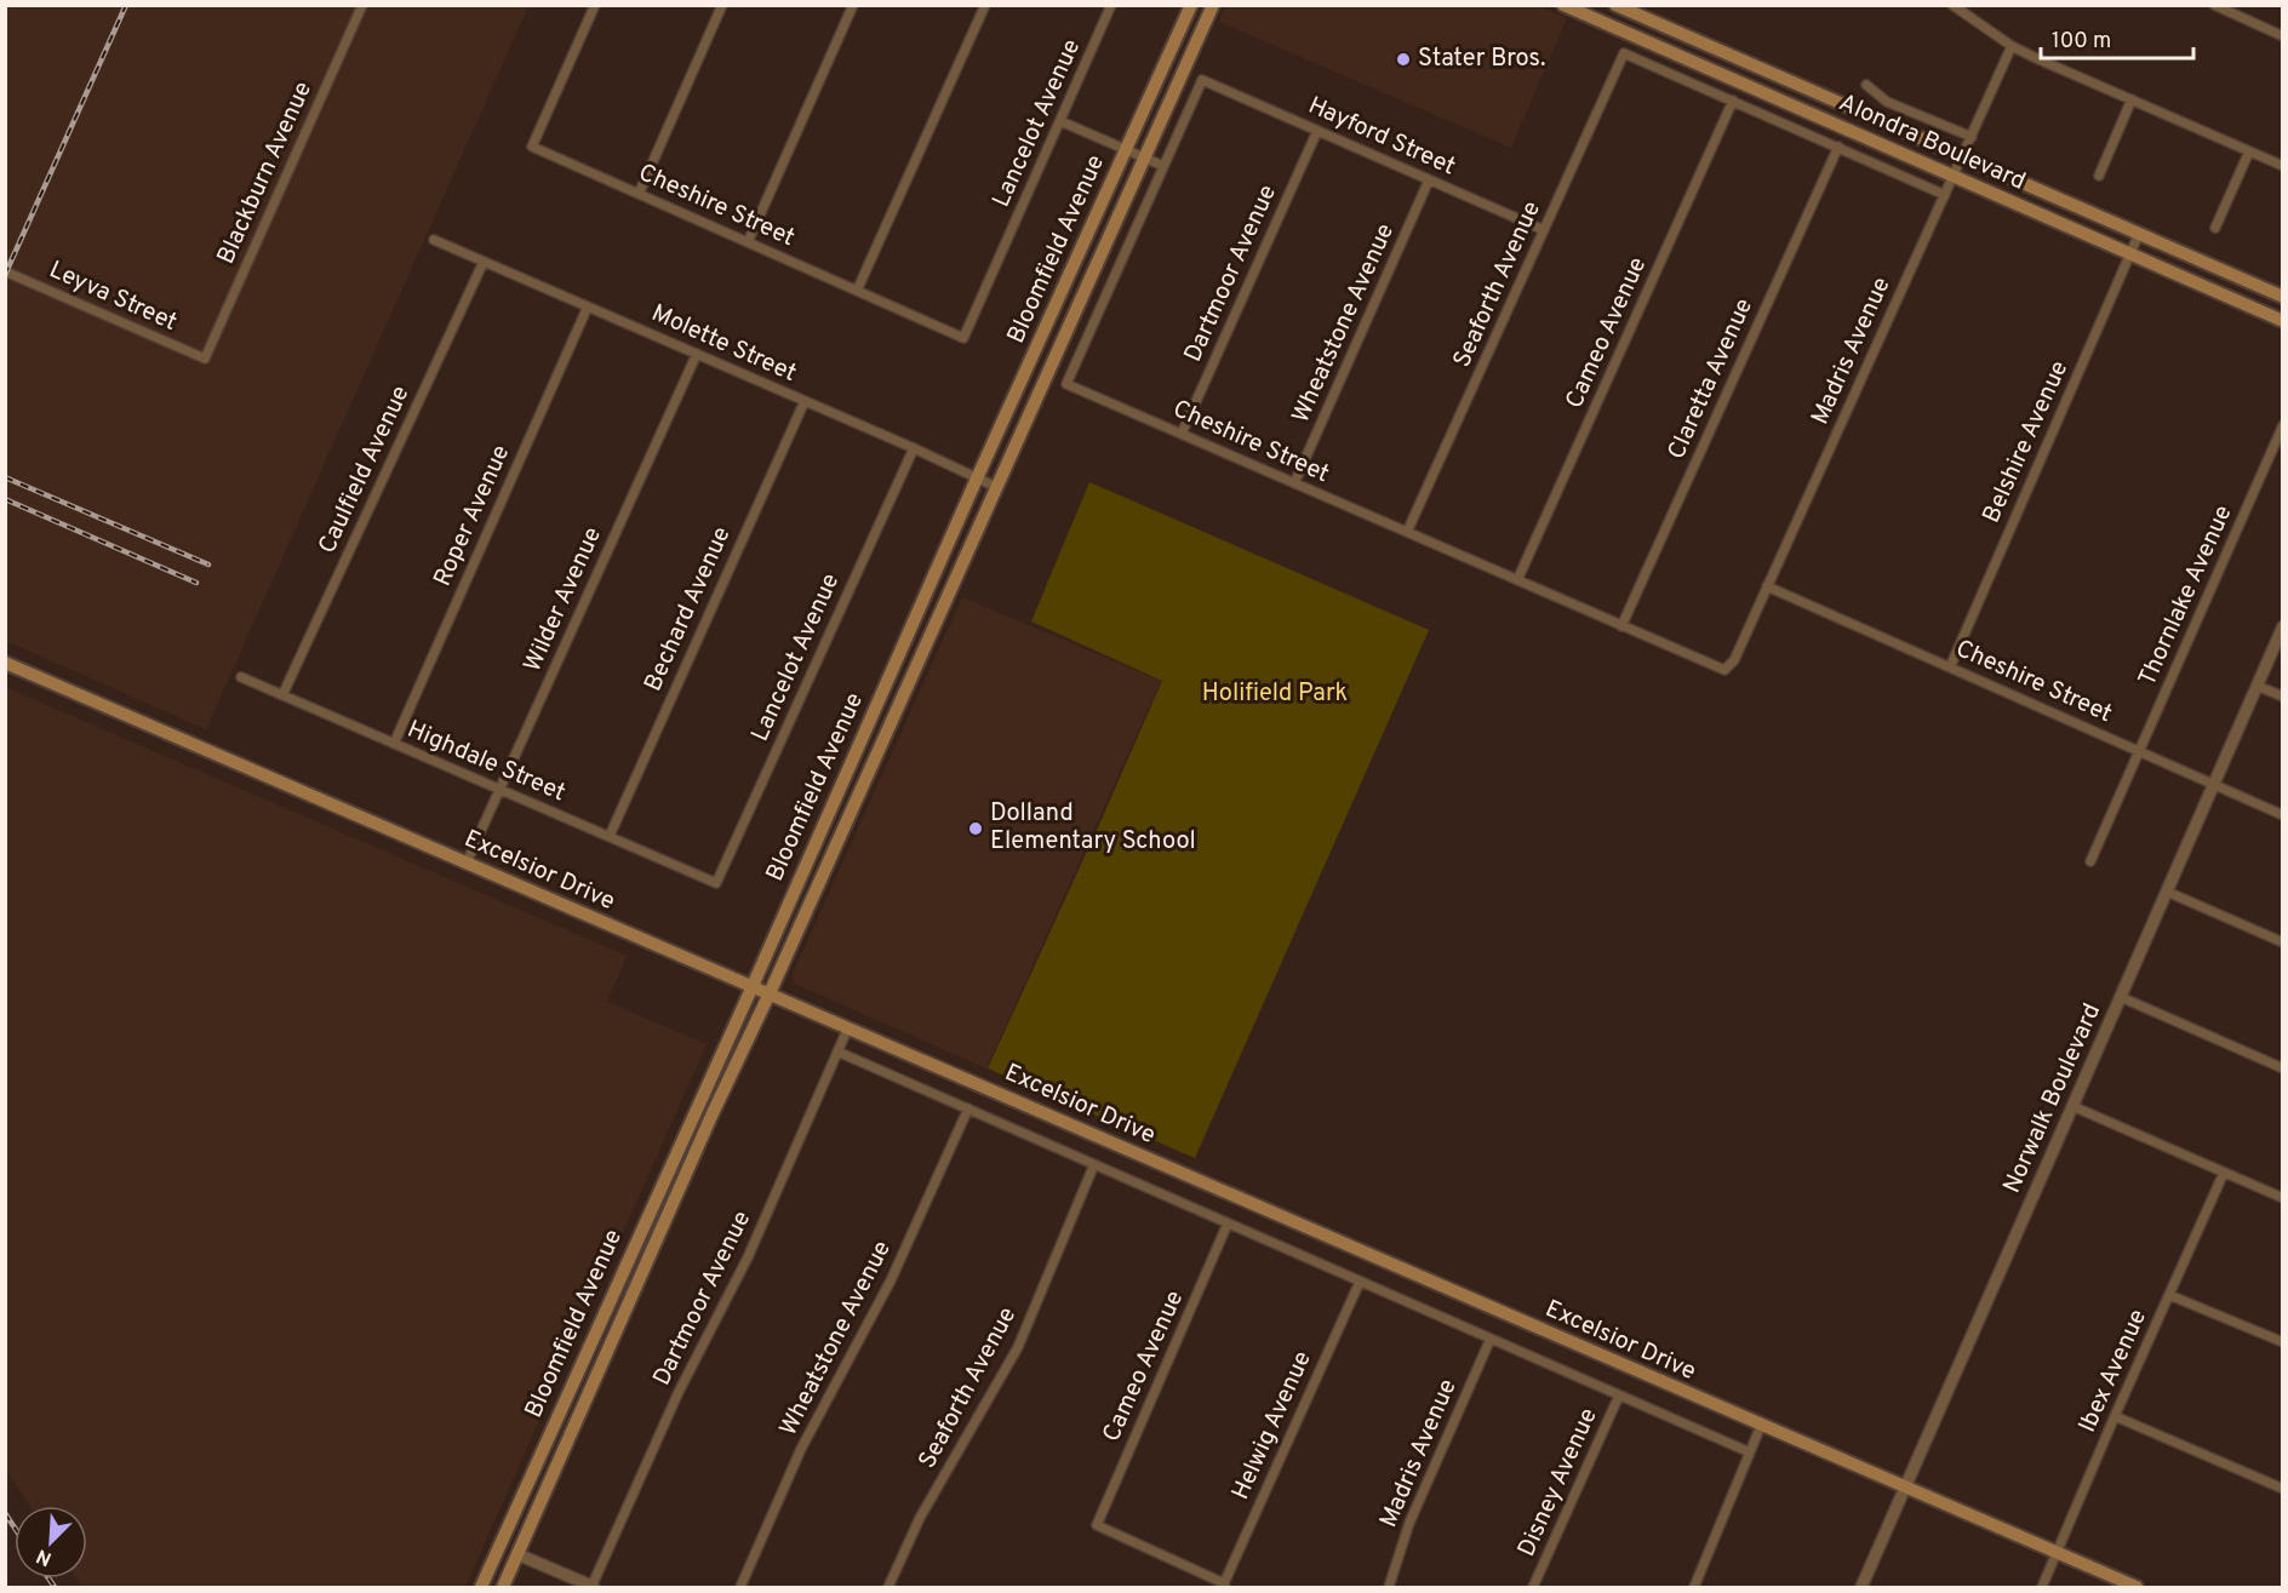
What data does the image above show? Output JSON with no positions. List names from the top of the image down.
{
  "streets": {
    "main road": ["Alondra Boulevard", "Bloomfield Avenue", "Excelsior Drive"],
    "street": [
      "Lancelot Avenue",
      "Hayford Street",
      "Blackburn Avenue",
      "Cheshire Street",
      "Dartmoor Avenue",
      "Seaforth Avenue",
      "Leyva Street",
      "Wheatstone Avenue",
      "Cameo Avenue",
      "Molette Street",
      "Madris Avenue",
      "Claretta Avenue",
      "Belshire Avenue",
      "Caulfield Avenue",
      "Roper Avenue",
      "Thornlake Avenue",
      "Wilder Avenue",
      "Bechard Avenue",
      "Highdale Street",
      "Norwalk Boulevard",
      "Ibex Avenue",
      "Helwig Avenue",
      "Disney Avenue"
    ]
  },
  "crossings": [
    ["Lancelot Avenue", "Cheshire Street"],
    ["Lancelot Avenue", "Molette Street"],
    ["Lancelot Avenue", "Highdale Street"],
    ["Hayford Street", "Cheshire Street"],
    ["Hayford Street", "Dartmoor Avenue"],
    ["Hayford Street", "Seaforth Avenue"],
    ["Hayford Street", "Wheatstone Avenue"],
    ["Alondra Boulevard", "Seaforth Avenue"],
    ["Alondra Boulevard", "Cameo Avenue"],
    ["Alondra Boulevard", "Madris Avenue"],
    ["Alondra Boulevard", "Claretta Avenue"],
    ["Alondra Boulevard", "Belshire Avenue"],
    ["Blackburn Avenue", "Leyva Street"],
    ["Cheshire Street", "Dartmoor Avenue"],
    ["Cheshire Street", "Seaforth Avenue"],
    ["Cheshire Street", "Wheatstone Avenue"],
    ["Cheshire Street", "Cameo Avenue"],
    ["Cheshire Street", "Madris Avenue"],
    ["Cheshire Street", "Claretta Avenue"],
    ["Cheshire Street", "Belshire Avenue"],
    ["Cheshire Street", "Thornlake Avenue"],
    ["Cheshire Street", "Norwalk Boulevard"],
    ["Bloomfield Avenue", "Molette Street"],
    ["Bloomfield Avenue", "Excelsior Drive"],
    ["Dartmoor Avenue", "Excelsior Drive"],
    ["Seaforth Avenue", "Excelsior Drive"],
    ["Wheatstone Avenue", "Excelsior Drive"],
    ["Cameo Avenue", "Excelsior Drive"],
    ["Cameo Avenue", "Helwig Avenue"],
    ["Molette Street", "Caulfield Avenue"],
    ["Molette Street", "Roper Avenue"],
    ["Molette Street", "Wilder Avenue"],
    ["Molette Street", "Bechard Avenue"],
    ["Madris Avenue", "Excelsior Drive"],
    ["Caulfield Avenue", "Highdale Street"],
    ["Roper Avenue", "Highdale Street"],
    ["Wilder Avenue", "Highdale Street"],
    ["Wilder Avenue", "Excelsior Drive"],
    ["Bechard Avenue", "Highdale Street"],
    ["Excelsior Drive", "Norwalk Boulevard"],
    ["Excelsior Drive", "Ibex Avenue"],
    ["Excelsior Drive", "Helwig Avenue"],
    ["Excelsior Drive", "Disney Avenue"]
  ],
  "parks": ["Holifield Park"],
  "places": ["Stater Bros.", "Dolland Elementary School"],
  "scale_bar": "100 m",
  "north": "bottom left"
}
